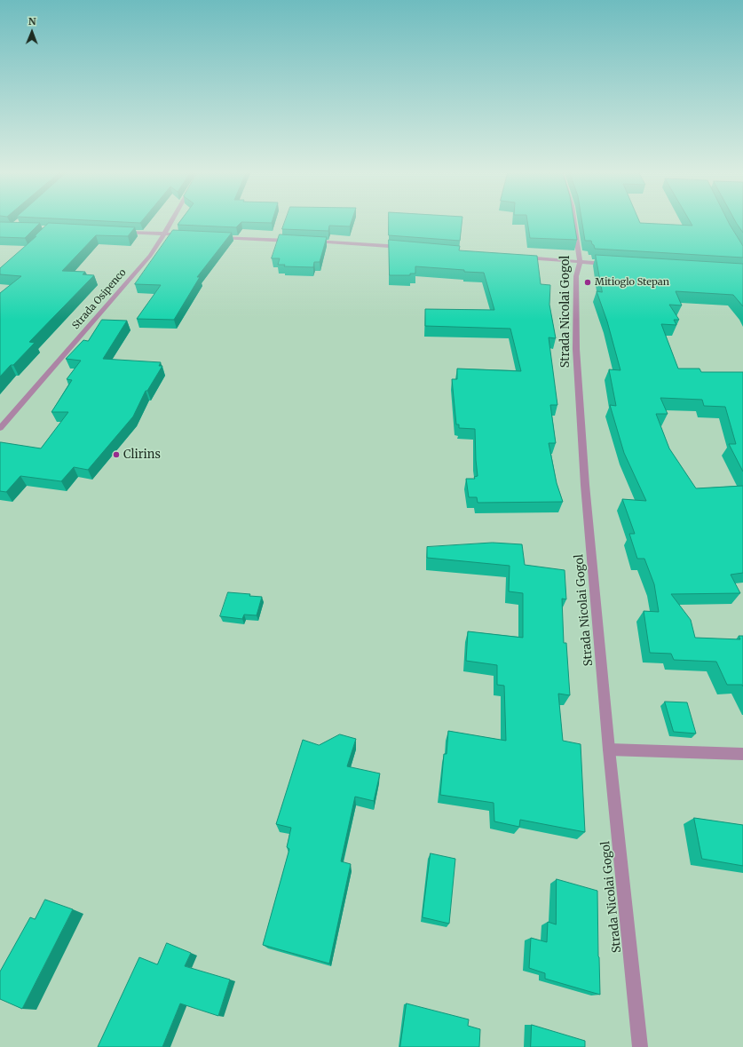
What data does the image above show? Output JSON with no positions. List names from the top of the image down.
{
  "streets": {
    "street": ["Strada Osipenco", "Strada Nicolai Gogol"]
  },
  "places": ["Mitioglo Stepan", "Clirins"],
  "north": "top"
}
